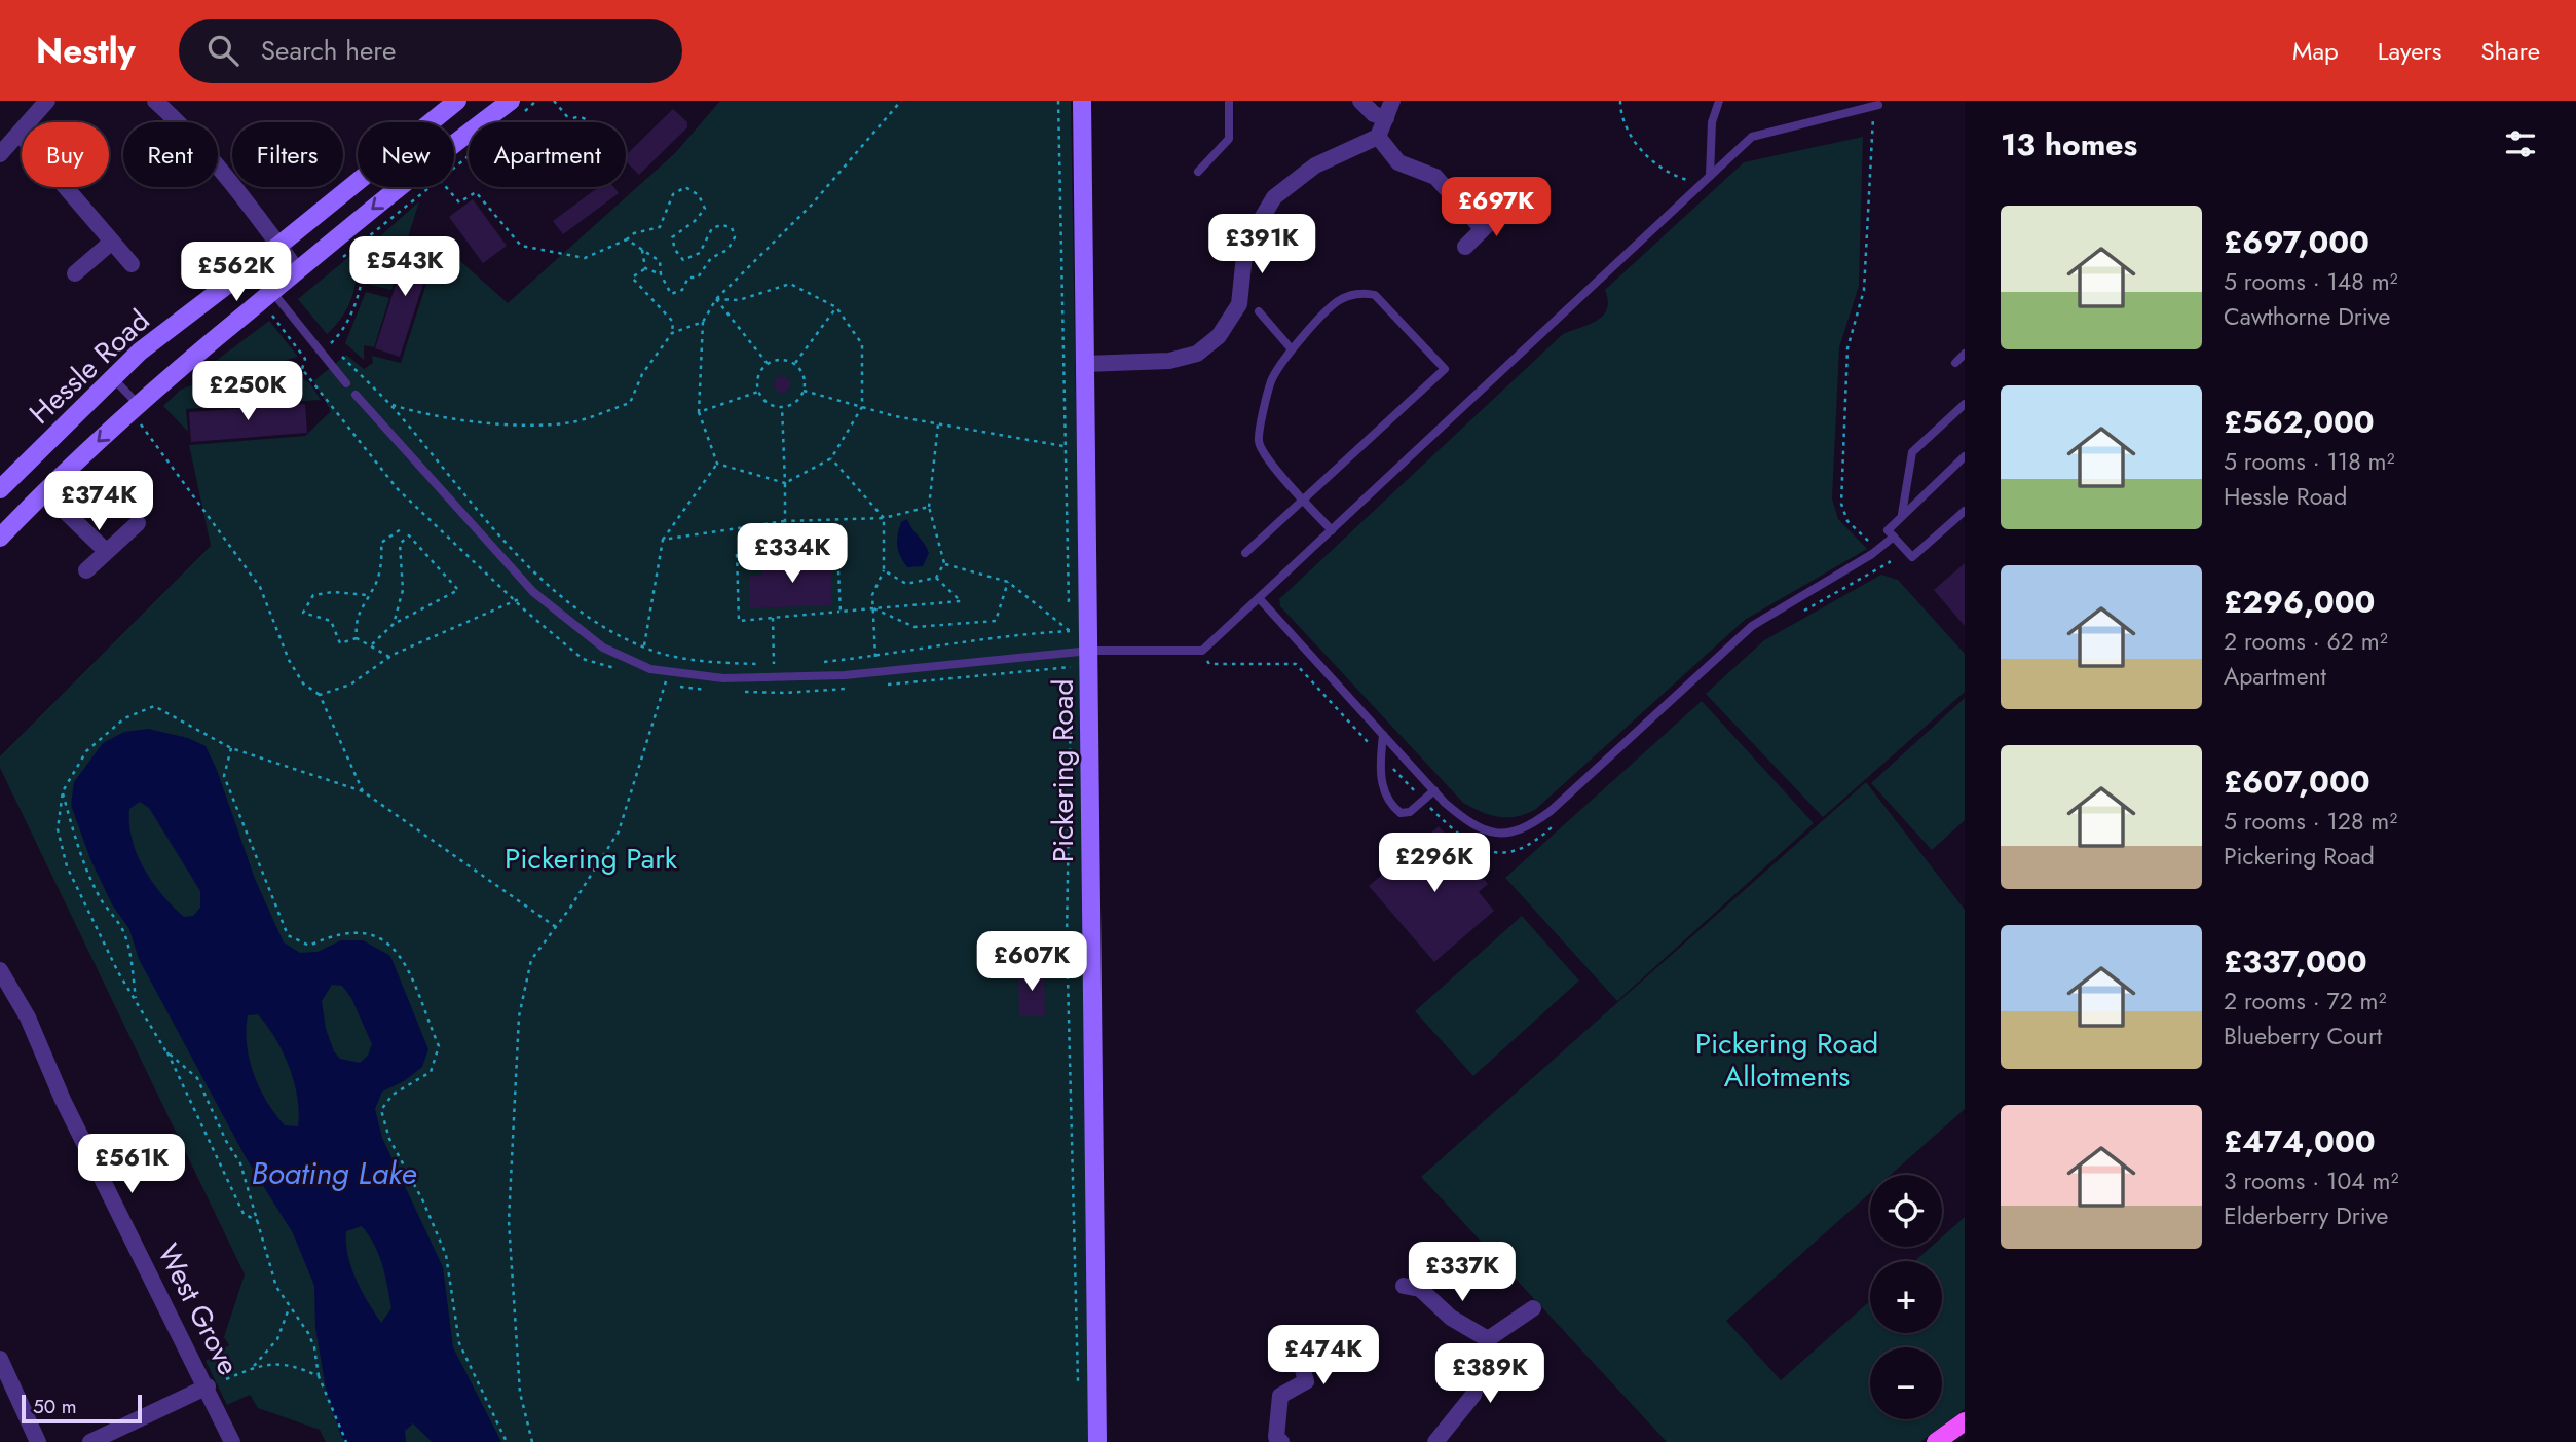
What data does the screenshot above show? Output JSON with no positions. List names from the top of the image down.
{
  "streets": {
    "street": ["Hessle Road", "Pickering Road", "West Grove"]
  },
  "water": ["Boating Lake"],
  "parks": ["Pickering Park", "Pickering Road Allotments"],
  "scale_bar": "50 m",
  "page": {
    "header": "Nestly",
    "search": "Search here",
    "nav": ["Map", "Layers", "Share"],
    "heading": "13 homes",
    "chip": [
      "Buy",
      "Rent",
      "Filters",
      "New",
      "Apartment"
    ],
    "price": [
      "£697K",
      "£391K",
      "£543K",
      "£562K",
      "£250K",
      "£374K",
      "£334K",
      "£296K",
      "£607K",
      "£561K",
      "£337K",
      "£474K",
      "£389K"
    ],
    "list": [
      {
        "name": "£697,000",
        "note": "5 rooms · 148 m² · Cawthorne Drive"
      },
      {
        "name": "£562,000",
        "note": "5 rooms · 118 m² · Hessle Road"
      },
      {
        "name": "£296,000",
        "note": "2 rooms · 62 m² · Apartment"
      },
      {
        "name": "£607,000",
        "note": "5 rooms · 128 m² · Pickering Road"
      },
      {
        "name": "£337,000",
        "note": "2 rooms · 72 m² · Blueberry Court"
      },
      {
        "name": "£474,000",
        "note": "3 rooms · 104 m² · Elderberry Drive"
      }
    ],
    "map_buttons": ["+", "−"],
    "scale": "50 m"
  }
}
